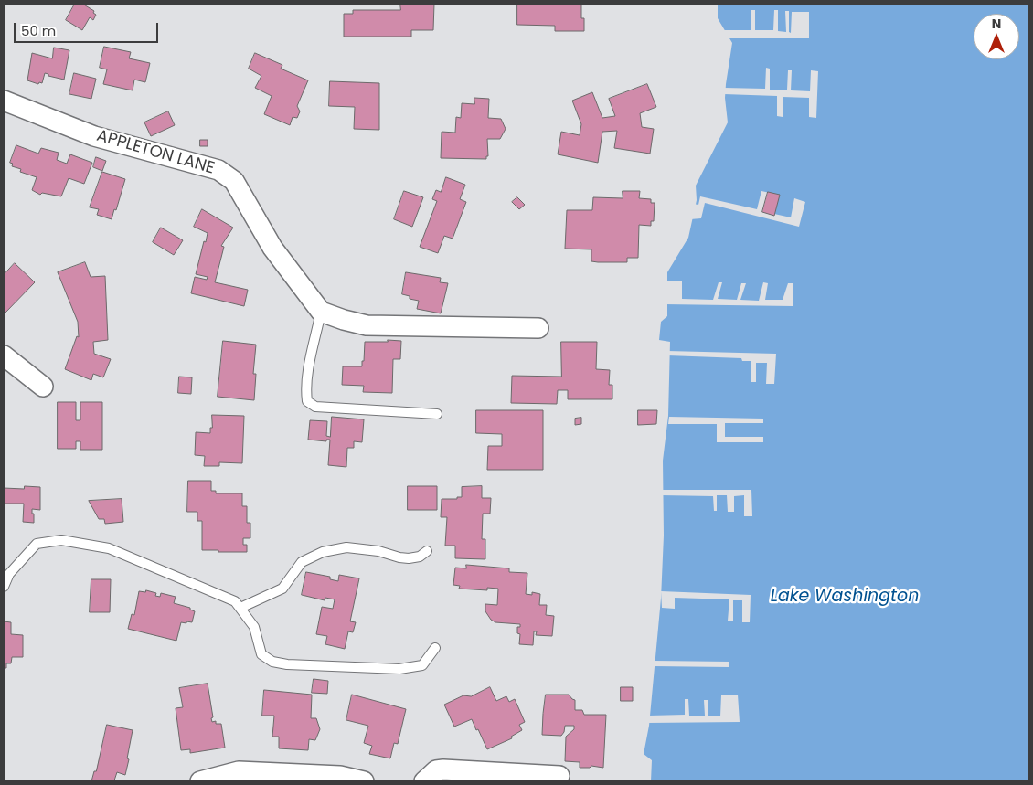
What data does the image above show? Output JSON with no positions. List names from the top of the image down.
{
  "streets": {
    "street": ["APPLETON LANE"]
  },
  "water": ["Lake Washington"],
  "scale_bar": "50 m",
  "north": "top"
}
